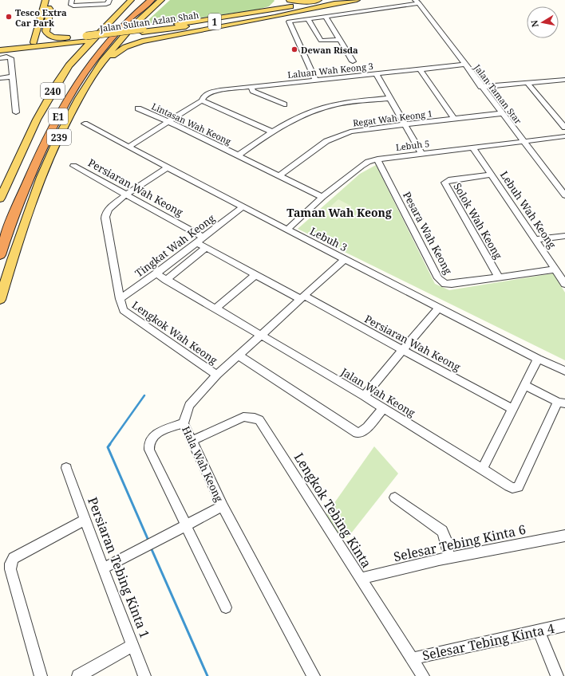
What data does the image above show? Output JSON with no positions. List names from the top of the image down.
{
  "streets": {
    "highway": ["E1"],
    "main road": [
      "Jalan Sultan Azlan Shah",
      "1",
      "240",
      "239"
    ],
    "street": [
      "Laluan Wah Keong 3",
      "Jalan Taman Star",
      "Regat Wah Keong 1",
      "Lintasan Wah Keong",
      "Lebuh 5",
      "Persiaran Wah Keong",
      "Lebuh Wah Keong",
      "Solok Wah Keong",
      "Pesara Wah Keong",
      "Lebuh 3",
      "Tingkat Wah Keong",
      "Lengkok Wah Keong",
      "Jalan Wah Keong",
      "Hala Wah Keong",
      "Lengkok Tebing Kinta",
      "Selesar Tebing Kinta 6",
      "Persiaran Tebing Kinta 1",
      "Selesar Tebing Kinta 4"
    ]
  },
  "crossings": [
    ["Laluan Wah Keong 3", "Jalan Taman Star"],
    ["Laluan Wah Keong 3", "Lintasan Wah Keong"],
    ["Laluan Wah Keong 3", "Lebuh 3"],
    ["Jalan Taman Star", "Regat Wah Keong 1"],
    ["Jalan Taman Star", "Lebuh 5"],
    ["E1", "239"],
    ["Regat Wah Keong 1", "Lintasan Wah Keong"],
    ["Lintasan Wah Keong", "Lebuh 5"],
    ["Lebuh 5", "Lebuh Wah Keong"],
    ["Lebuh 5", "Pesara Wah Keong"],
    ["Lebuh 5", "Lebuh 3"],
    ["Persiaran Wah Keong", "Tingkat Wah Keong"],
    ["Persiaran Wah Keong", "Lengkok Wah Keong"],
    ["Persiaran Wah Keong", "Hala Wah Keong"],
    ["Lebuh Wah Keong", "Solok Wah Keong"],
    ["Lebuh Wah Keong", "Pesara Wah Keong"],
    ["Solok Wah Keong", "Pesara Wah Keong"],
    ["Lebuh 3", "Tingkat Wah Keong"],
    ["Lebuh 3", "Lengkok Wah Keong"],
    ["Lebuh 3", "Hala Wah Keong"],
    ["Tingkat Wah Keong", "Lengkok Wah Keong"],
    ["Tingkat Wah Keong", "Jalan Wah Keong"],
    ["Lengkok Wah Keong", "Hala Wah Keong"],
    ["Jalan Wah Keong", "Hala Wah Keong"],
    ["Hala Wah Keong", "Lengkok Tebing Kinta"],
    ["Lengkok Tebing Kinta", "Selesar Tebing Kinta 6"],
    ["Lengkok Tebing Kinta", "Selesar Tebing Kinta 4"]
  ],
  "districts": ["Taman Wah Keong"],
  "places": ["Tesco Extra Car Park", "Dewan Risda"],
  "north": "left"
}
